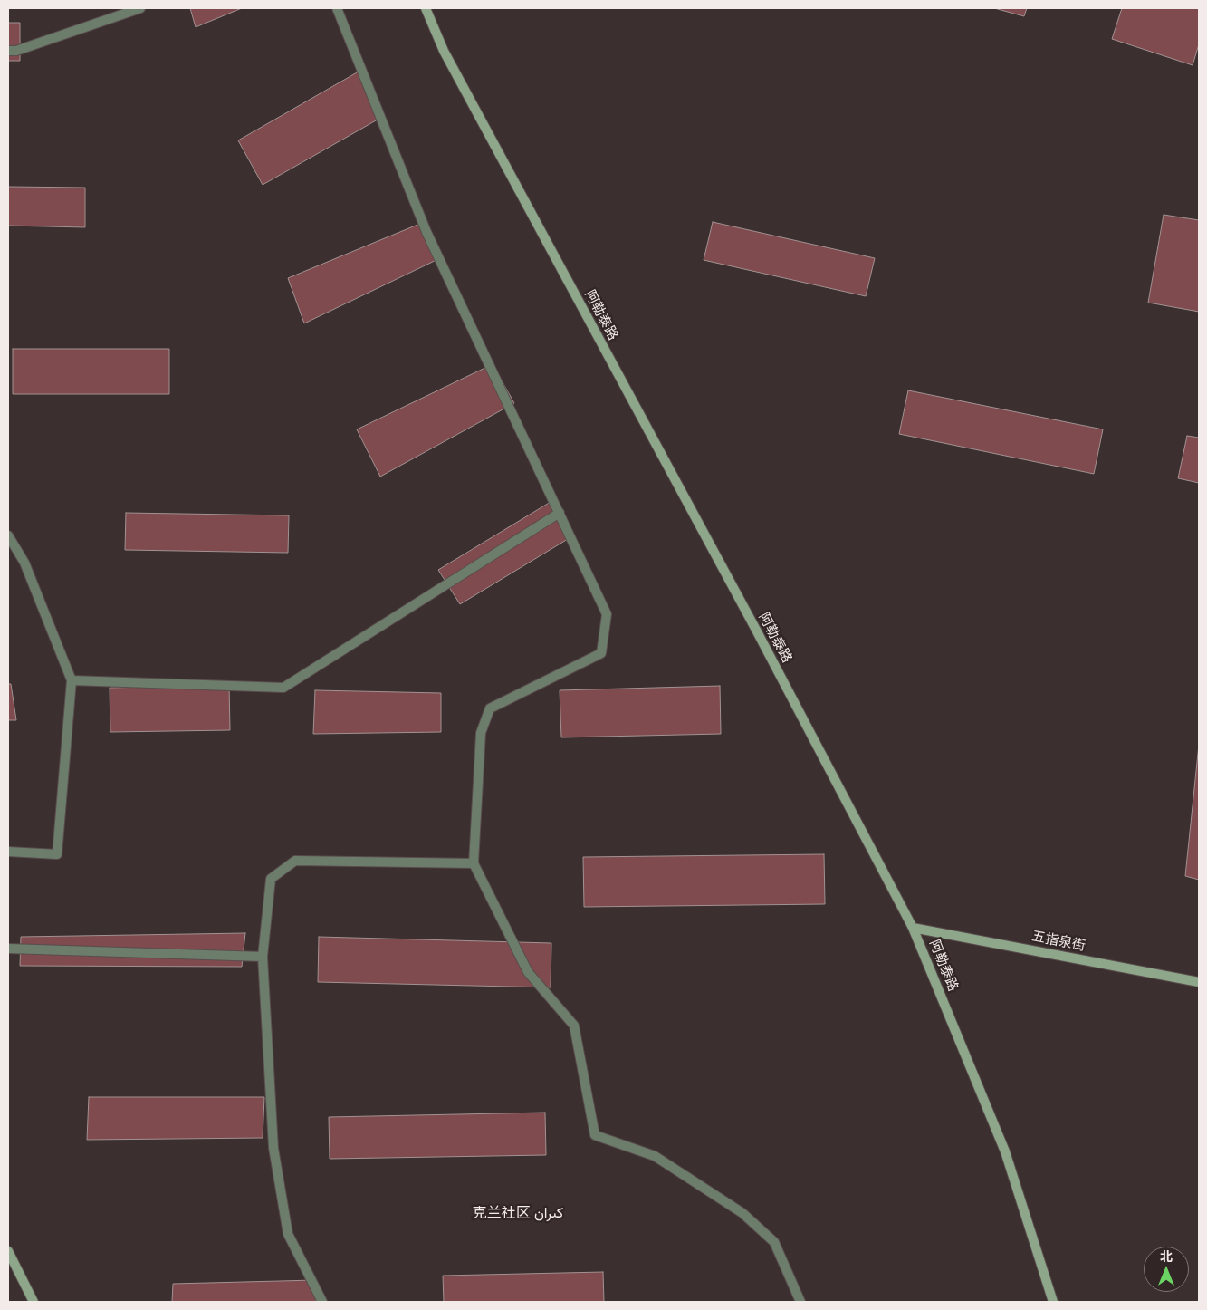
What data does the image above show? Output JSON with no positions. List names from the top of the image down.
{
  "streets": {
    "street": ["阿勒泰路", "五指泉街"]
  },
  "crossings": [
    ["阿勒泰路", "五指泉街"]
  ],
  "districts": ["克兰社区 كىران"],
  "north": "top"
}
